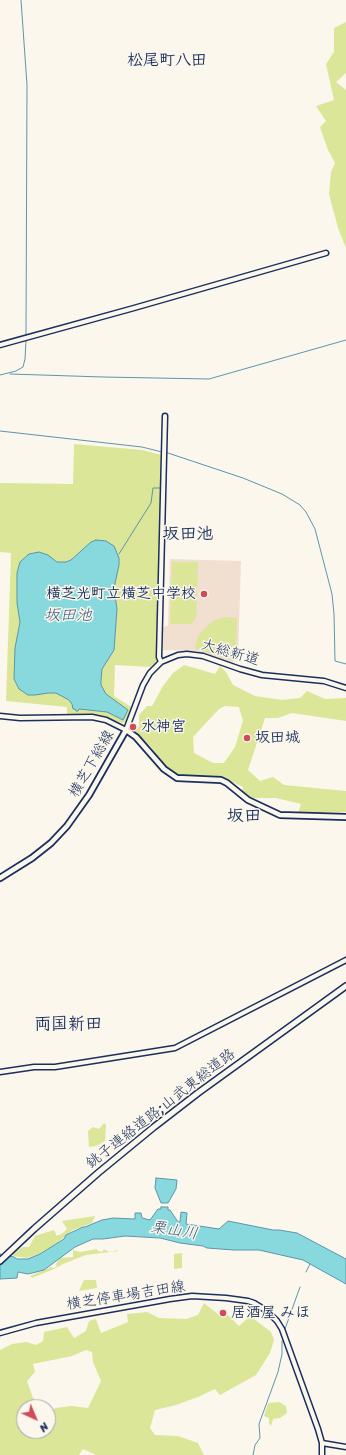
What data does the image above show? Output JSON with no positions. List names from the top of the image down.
{
  "streets": {
    "highway": ["銚子連絡道路;山武東総道路"],
    "main road": ["横芝下総線"],
    "street": ["大総新道", "横芝停車場吉田線"]
  },
  "crossings": [
    ["大総新道", "横芝下総線"]
  ],
  "districts": [
    "松尾町八田",
    "坂田池",
    "坂田",
    "両国新田"
  ],
  "water": ["坂田池", "栗山川"],
  "places": [
    "横芝光町立横芝中学校",
    "水神宮",
    "坂田城",
    "居酒屋 みほ"
  ],
  "north": "bottom right"
}
